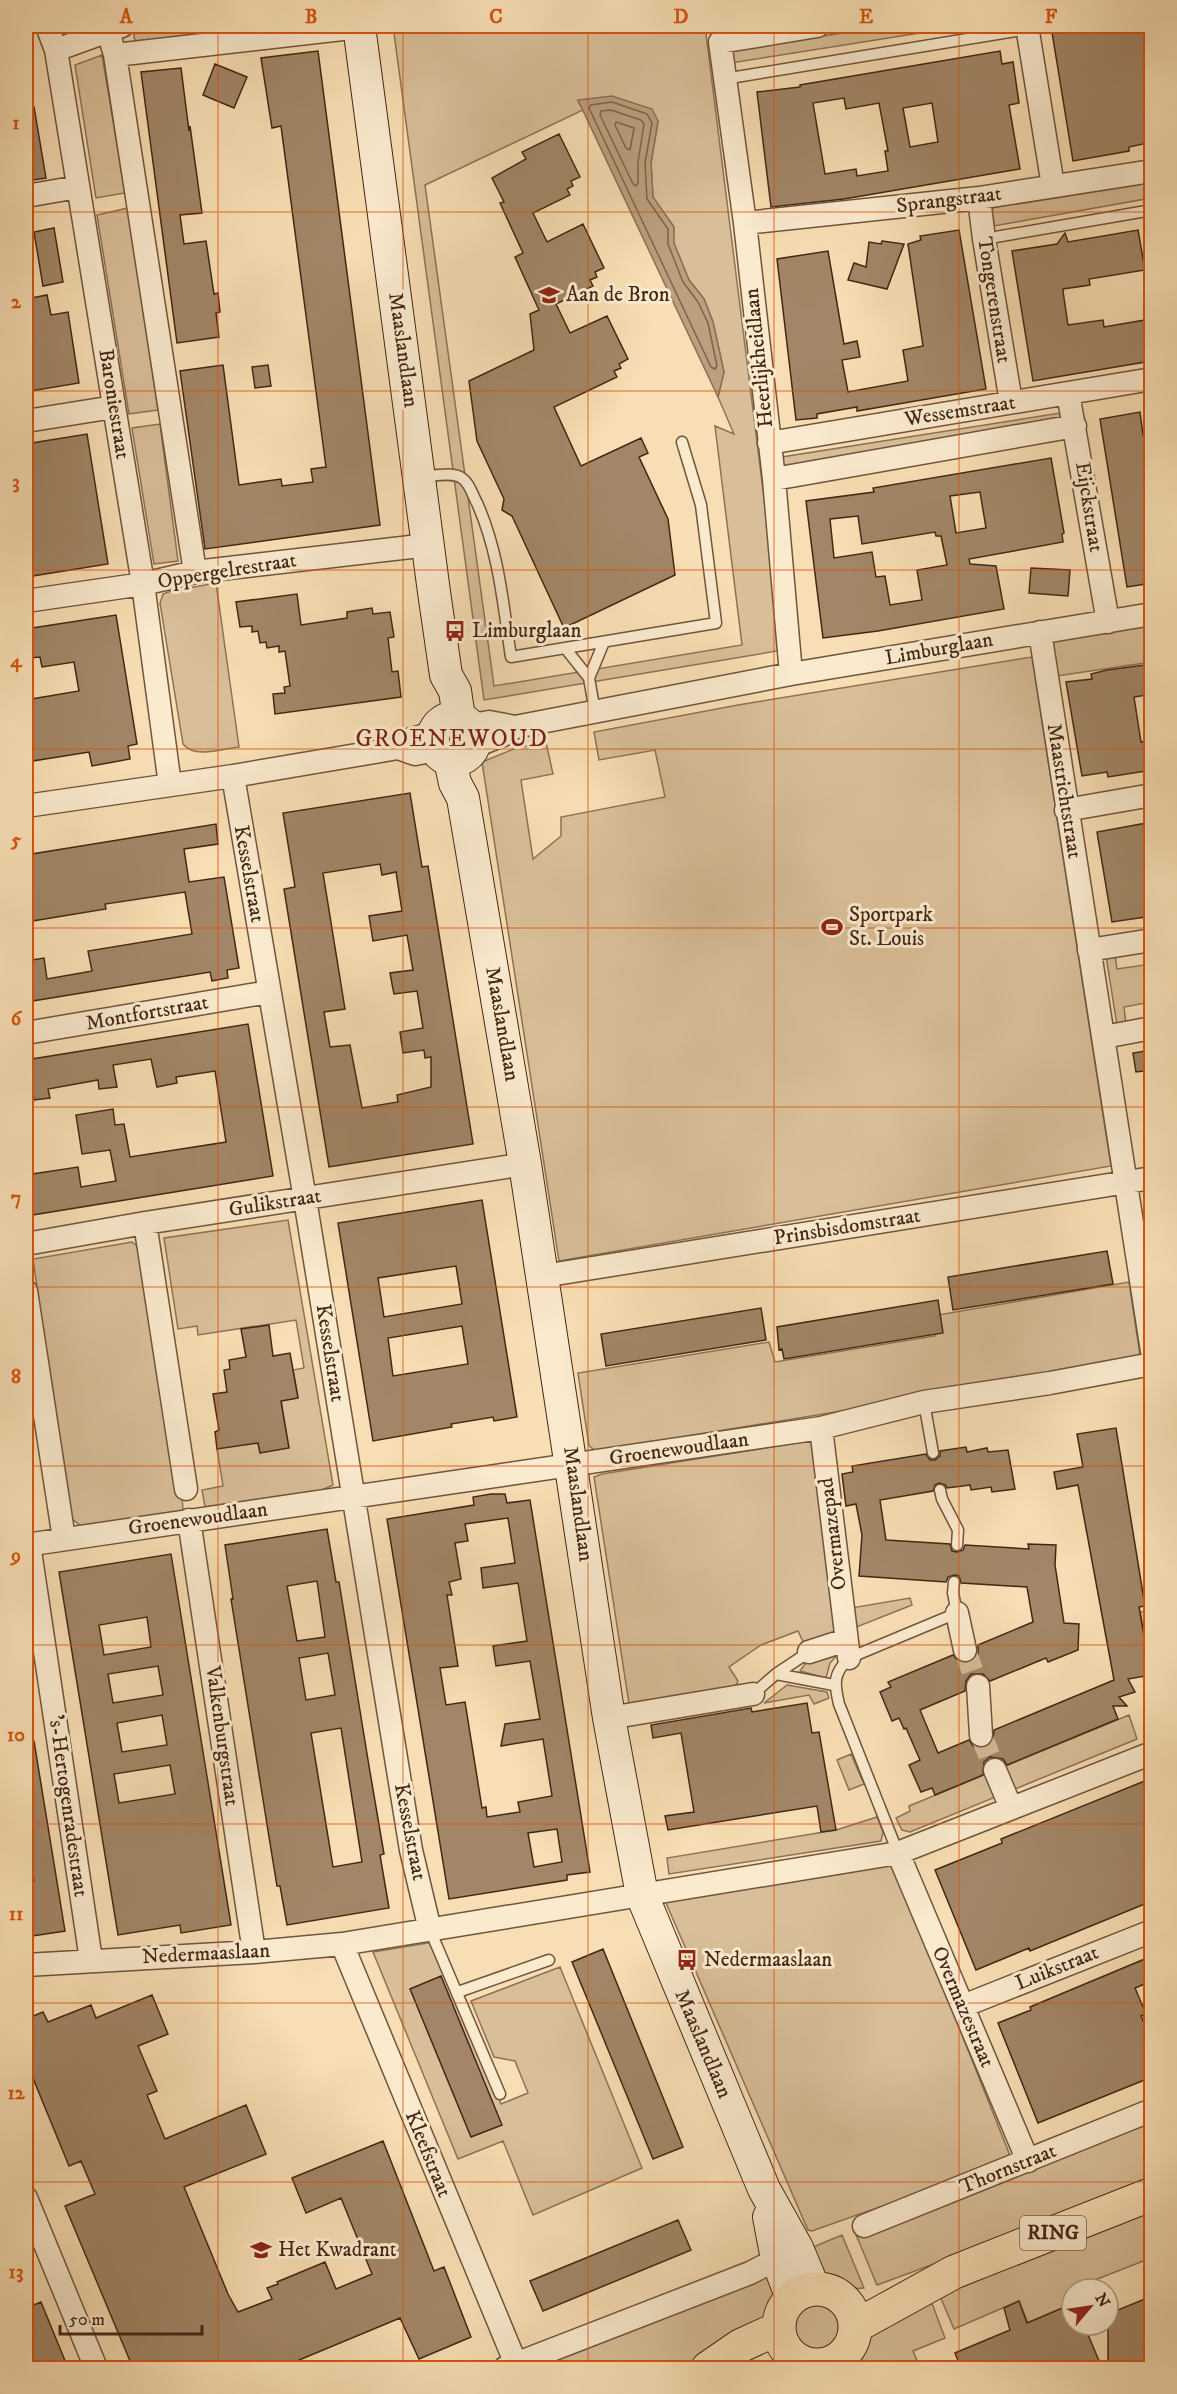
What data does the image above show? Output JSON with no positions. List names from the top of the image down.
{
  "streets": {
    "main road": ["RING"],
    "street": [
      "Sprangstraat",
      "Tongerenstraat",
      "Maaslandlaan",
      "Heerlijkheidlaan",
      "Baroniestraat",
      "Wessemstraat",
      "Eijckstraat",
      "Oppergelrestraat",
      "Limburglaan",
      "Maastrichtstraat",
      "Kesselstraat",
      "Montfortstraat",
      "Gulikstraat",
      "Prinsbisdomstraat",
      "Groenewoudlaan",
      "Overmazepad",
      "Valkenburgstraat",
      "'s-Hertogenradestraat",
      "Nedermaaslaan",
      "Luikstraat",
      "Overmazestraat",
      "Kleefstraat",
      "Thornstraat"
    ]
  },
  "crossings": [
    ["Sprangstraat", "Tongerenstraat"],
    ["Sprangstraat", "Heerlijkheidlaan"],
    ["Tongerenstraat", "Wessemstraat"],
    ["Maaslandlaan", "Oppergelrestraat"],
    ["Maaslandlaan", "Limburglaan"],
    ["Maaslandlaan", "Gulikstraat"],
    ["Maaslandlaan", "Prinsbisdomstraat"],
    ["Maaslandlaan", "Groenewoudlaan"],
    ["Maaslandlaan", "Nedermaaslaan"],
    ["Maaslandlaan", "RING"],
    ["Heerlijkheidlaan", "Wessemstraat"],
    ["Heerlijkheidlaan", "Limburglaan"],
    ["Baroniestraat", "Oppergelrestraat"],
    ["Baroniestraat", "Limburglaan"],
    ["Wessemstraat", "Eijckstraat"],
    ["Eijckstraat", "Limburglaan"],
    ["Limburglaan", "Maastrichtstraat"],
    ["Limburglaan", "Kesselstraat"],
    ["Maastrichtstraat", "Prinsbisdomstraat"],
    ["Kesselstraat", "Montfortstraat"],
    ["Kesselstraat", "Gulikstraat"],
    ["Kesselstraat", "Groenewoudlaan"],
    ["Kesselstraat", "Nedermaaslaan"],
    ["Groenewoudlaan", "Overmazepad"],
    ["Groenewoudlaan", "Valkenburgstraat"],
    ["Groenewoudlaan", "'s-Hertogenradestraat"],
    ["Valkenburgstraat", "Nedermaaslaan"],
    ["'s-Hertogenradestraat", "Nedermaaslaan"],
    ["Nedermaaslaan", "Overmazestraat"],
    ["Nedermaaslaan", "Kleefstraat"],
    ["Luikstraat", "Overmazestraat"],
    ["Overmazestraat", "Thornstraat"]
  ],
  "districts": ["GROENEWOUD"],
  "places": {
    "school or university": ["Aan de Bron", "Het Kwadrant"],
    "bus stop": ["Limburglaan", "Nedermaaslaan"],
    "sports": ["Sportpark St. Louis"]
  },
  "scale_bar": "50 m",
  "north": "top right",
  "grid": {
    "columns": [
      "A",
      "B",
      "C",
      "D",
      "E",
      "F"
    ],
    "rows": [
      "1",
      "2",
      "3",
      "4",
      "5",
      "6",
      "7",
      "8",
      "9",
      "10",
      "11",
      "12",
      "13"
    ]
  }
}
